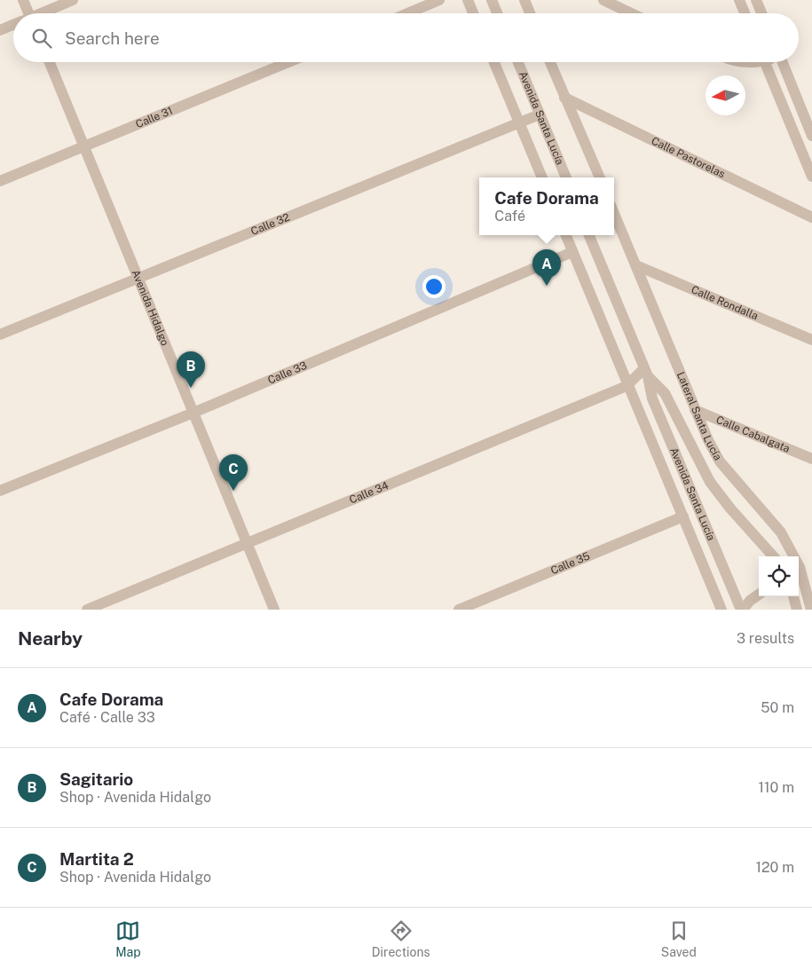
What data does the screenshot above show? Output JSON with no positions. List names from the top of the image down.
{
  "streets": {
    "street": [
      "Avenida Santa Lucía",
      "Calle 31",
      "Calle Pastorelas",
      "Calle 32",
      "Calle Rondalla",
      "Avenida Hidalgo",
      "Calle 33",
      "Lateral Santa Lucía",
      "Calle Cabalgata",
      "Calle 34",
      "Calle 35"
    ]
  },
  "crossings": [
    ["Avenida Santa Lucía", "Calle 32"],
    ["Avenida Santa Lucía", "Calle 34"],
    ["Calle 31", "Avenida Hidalgo"],
    ["Calle 32", "Avenida Hidalgo"],
    ["Calle Rondalla", "Lateral Santa Lucía"],
    ["Avenida Hidalgo", "Calle 33"],
    ["Avenida Hidalgo", "Calle 34"],
    ["Lateral Santa Lucía", "Calle Cabalgata"]
  ],
  "north": "left",
  "page": {
    "search": "Search here",
    "popup": ["Cafe Dorama", "Café"],
    "pins": ["A", "B", "C"],
    "heading": ["Nearby", "3 results"],
    "list": [
      {
        "mark": "A",
        "name": "Cafe Dorama",
        "note": "Café · Calle 33",
        "value": "50 m"
      },
      {
        "mark": "B",
        "name": "Sagitario",
        "note": "Shop · Avenida Hidalgo",
        "value": "110 m"
      },
      {
        "mark": "C",
        "name": "Martita 2",
        "note": "Shop · Avenida Hidalgo",
        "value": "120 m"
      }
    ],
    "nav": ["Map", "Directions", "Saved"]
  }
}
